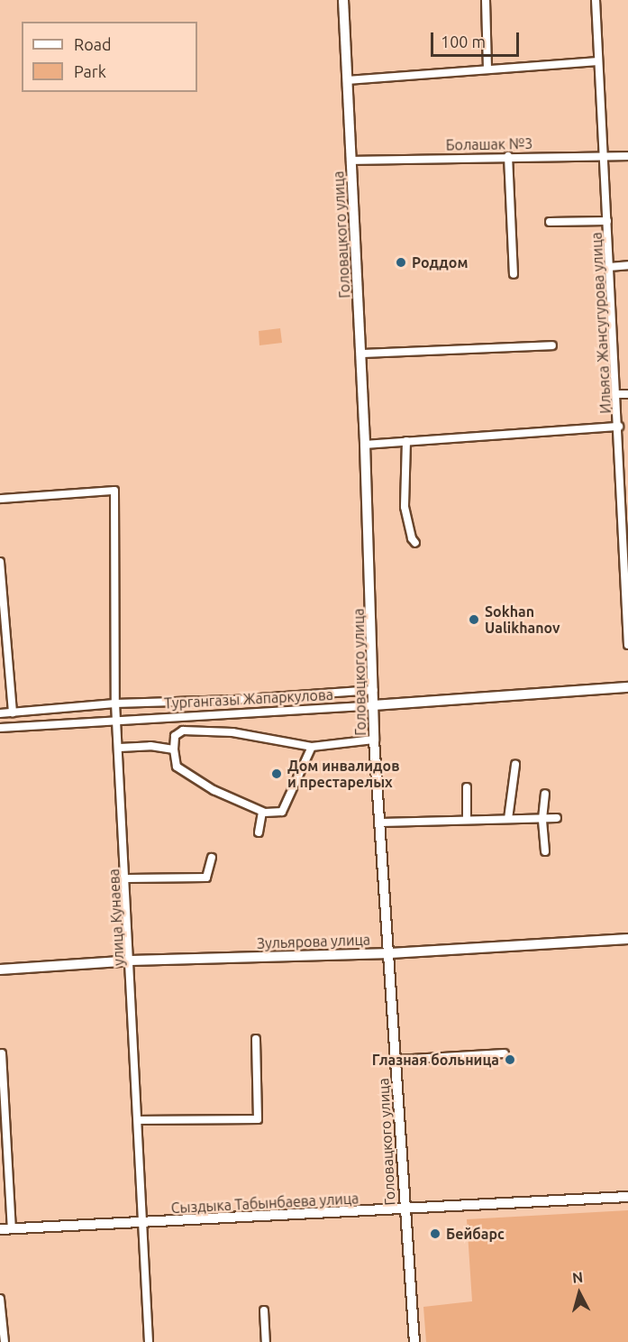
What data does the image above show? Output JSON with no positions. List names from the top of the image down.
{
  "streets": {
    "street": [
      "Болашак №3",
      "Головацкого улица",
      "Ильяса Жансугурова улица",
      "Тургангазы Жапаркулова",
      "улица Кунаева",
      "Зульярова улица",
      "Сыздыка Табынбаева улица"
    ]
  },
  "crossings": [
    ["Болашак №3", "Головацкого улица"],
    ["Болашак №3", "Ильяса Жансугурова улица"],
    ["Головацкого улица", "Тургангазы Жапаркулова"],
    ["Головацкого улица", "Зульярова улица"],
    ["Головацкого улица", "Сыздыка Табынбаева улица"],
    ["Тургангазы Жапаркулова", "улица Кунаева"],
    ["улица Кунаева", "Зульярова улица"],
    ["улица Кунаева", "Сыздыка Табынбаева улица"]
  ],
  "places": [
    "Роддом",
    "Sokhan Ualikhanov",
    "Дом инвалидов и престарелых",
    "Глазная больница",
    "Бейбарс"
  ],
  "legend": ["Road", "Park"],
  "scale_bar": "100 m",
  "north": "top"
}
